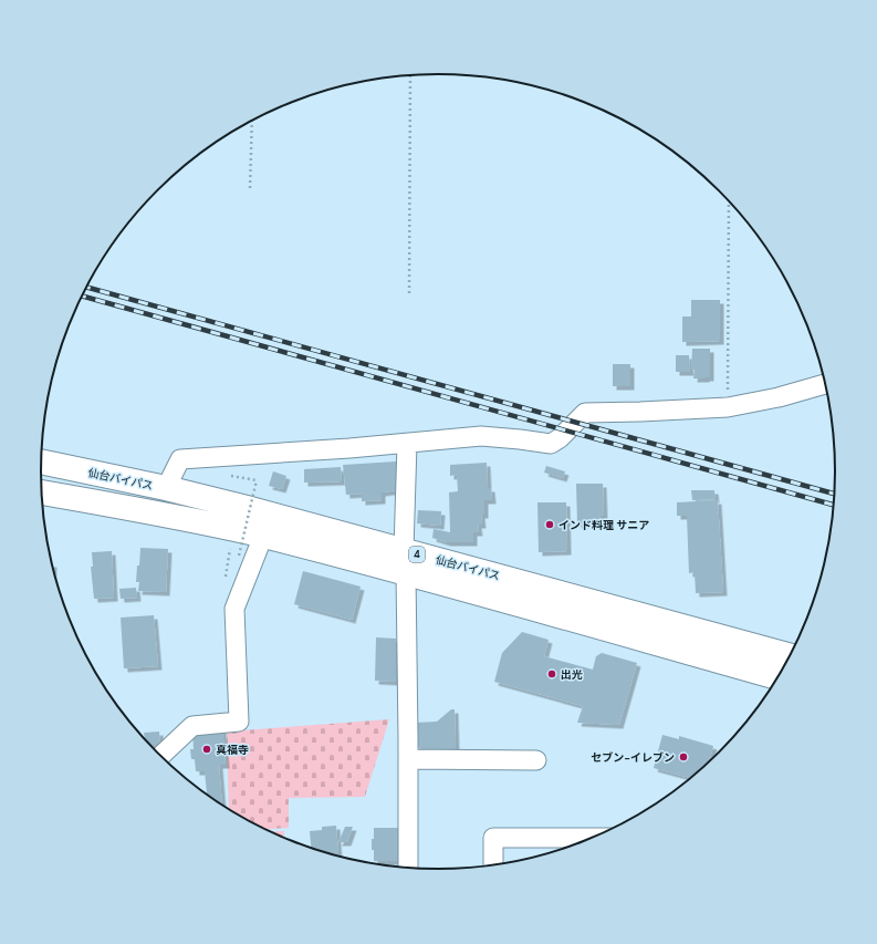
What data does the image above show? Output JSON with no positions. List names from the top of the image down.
{
  "streets": {
    "highway": ["仙台バイパス", "4"]
  },
  "places": [
    "インド料理 サニア",
    "出光",
    "真福寺",
    "セブン-イレブン"
  ]
}
